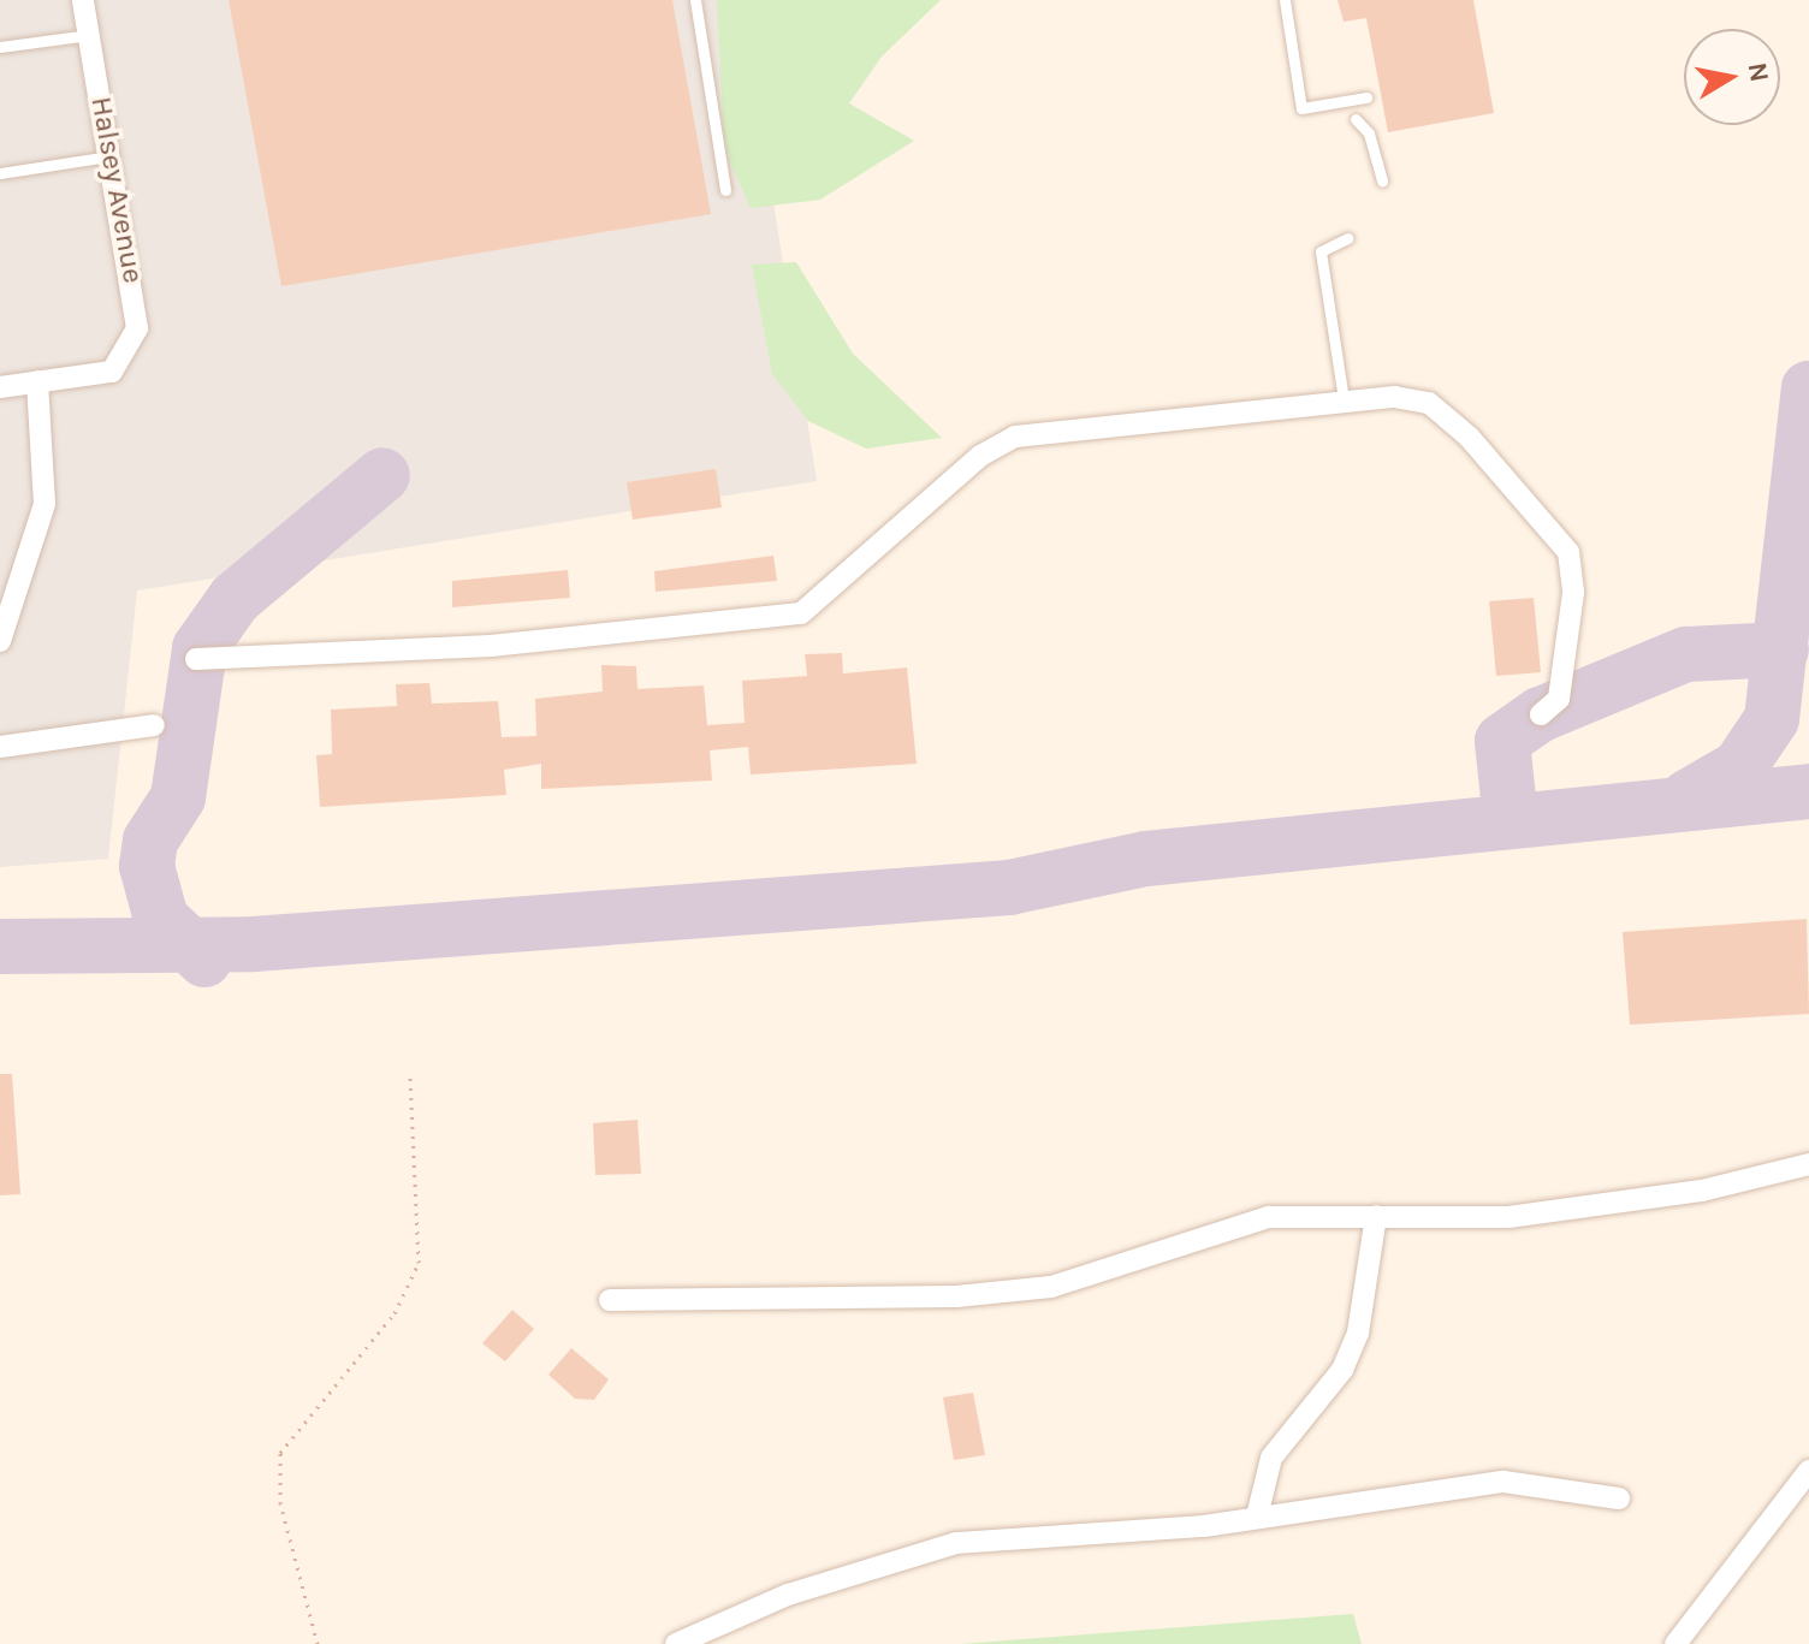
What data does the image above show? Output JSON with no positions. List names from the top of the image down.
{
  "streets": {
    "street": ["Halsey Avenue"]
  },
  "north": "right"
}
